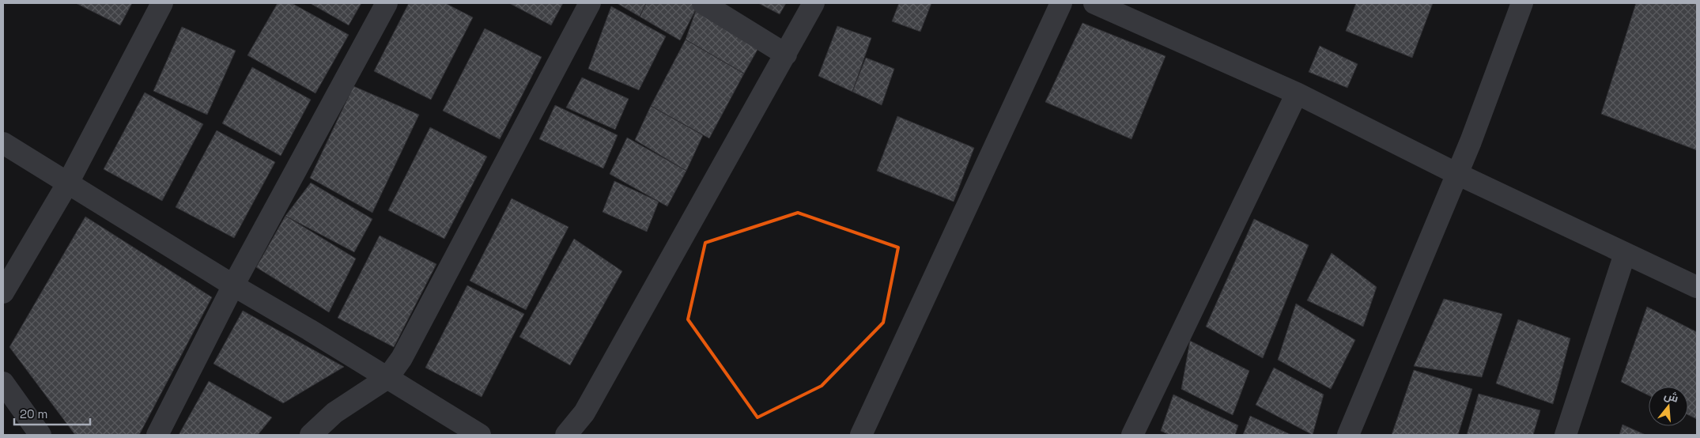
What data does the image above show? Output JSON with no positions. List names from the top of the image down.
{
  "scale_bar": "20 m",
  "north": "top"
}
